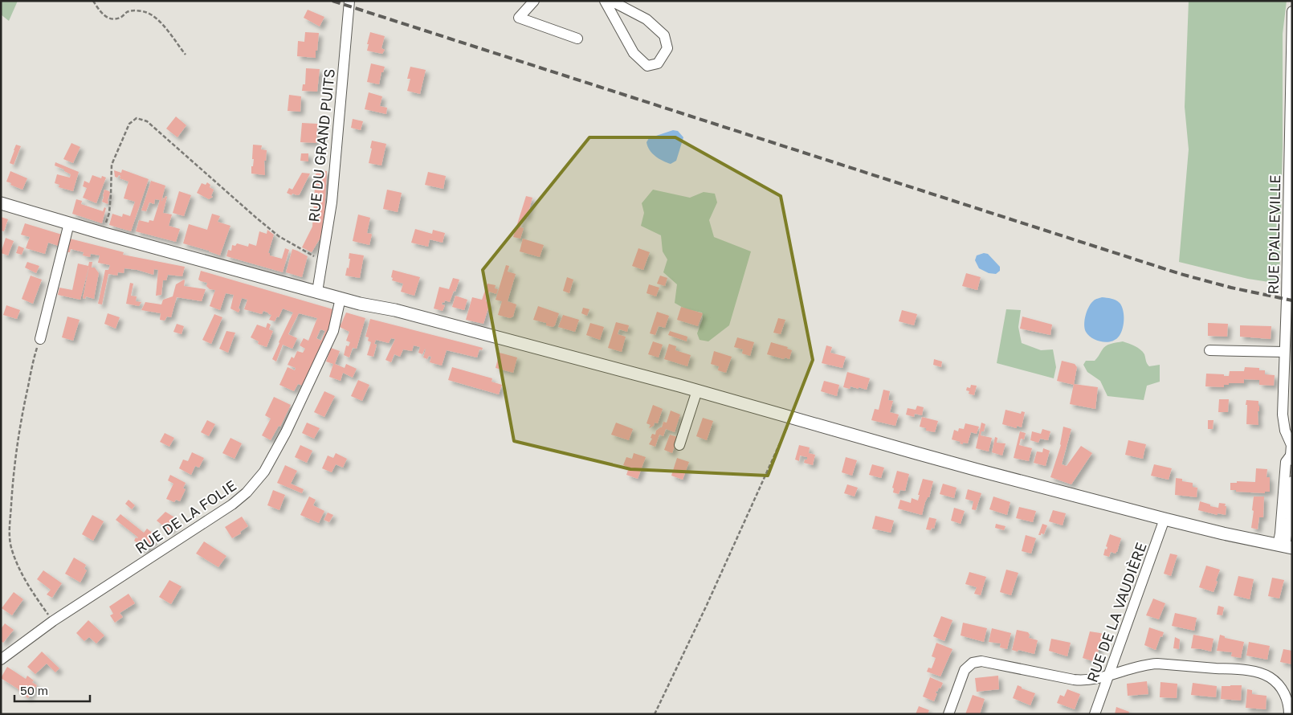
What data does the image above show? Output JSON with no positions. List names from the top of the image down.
{
  "streets": {
    "street": [
      "RUE DU GRAND PUITS",
      "RUE D'ALLEVILLE",
      "RUE DE LA FOLIE",
      "RUE DE LA VAUDIÈRE"
    ]
  },
  "scale_bar": "50 m"
}
